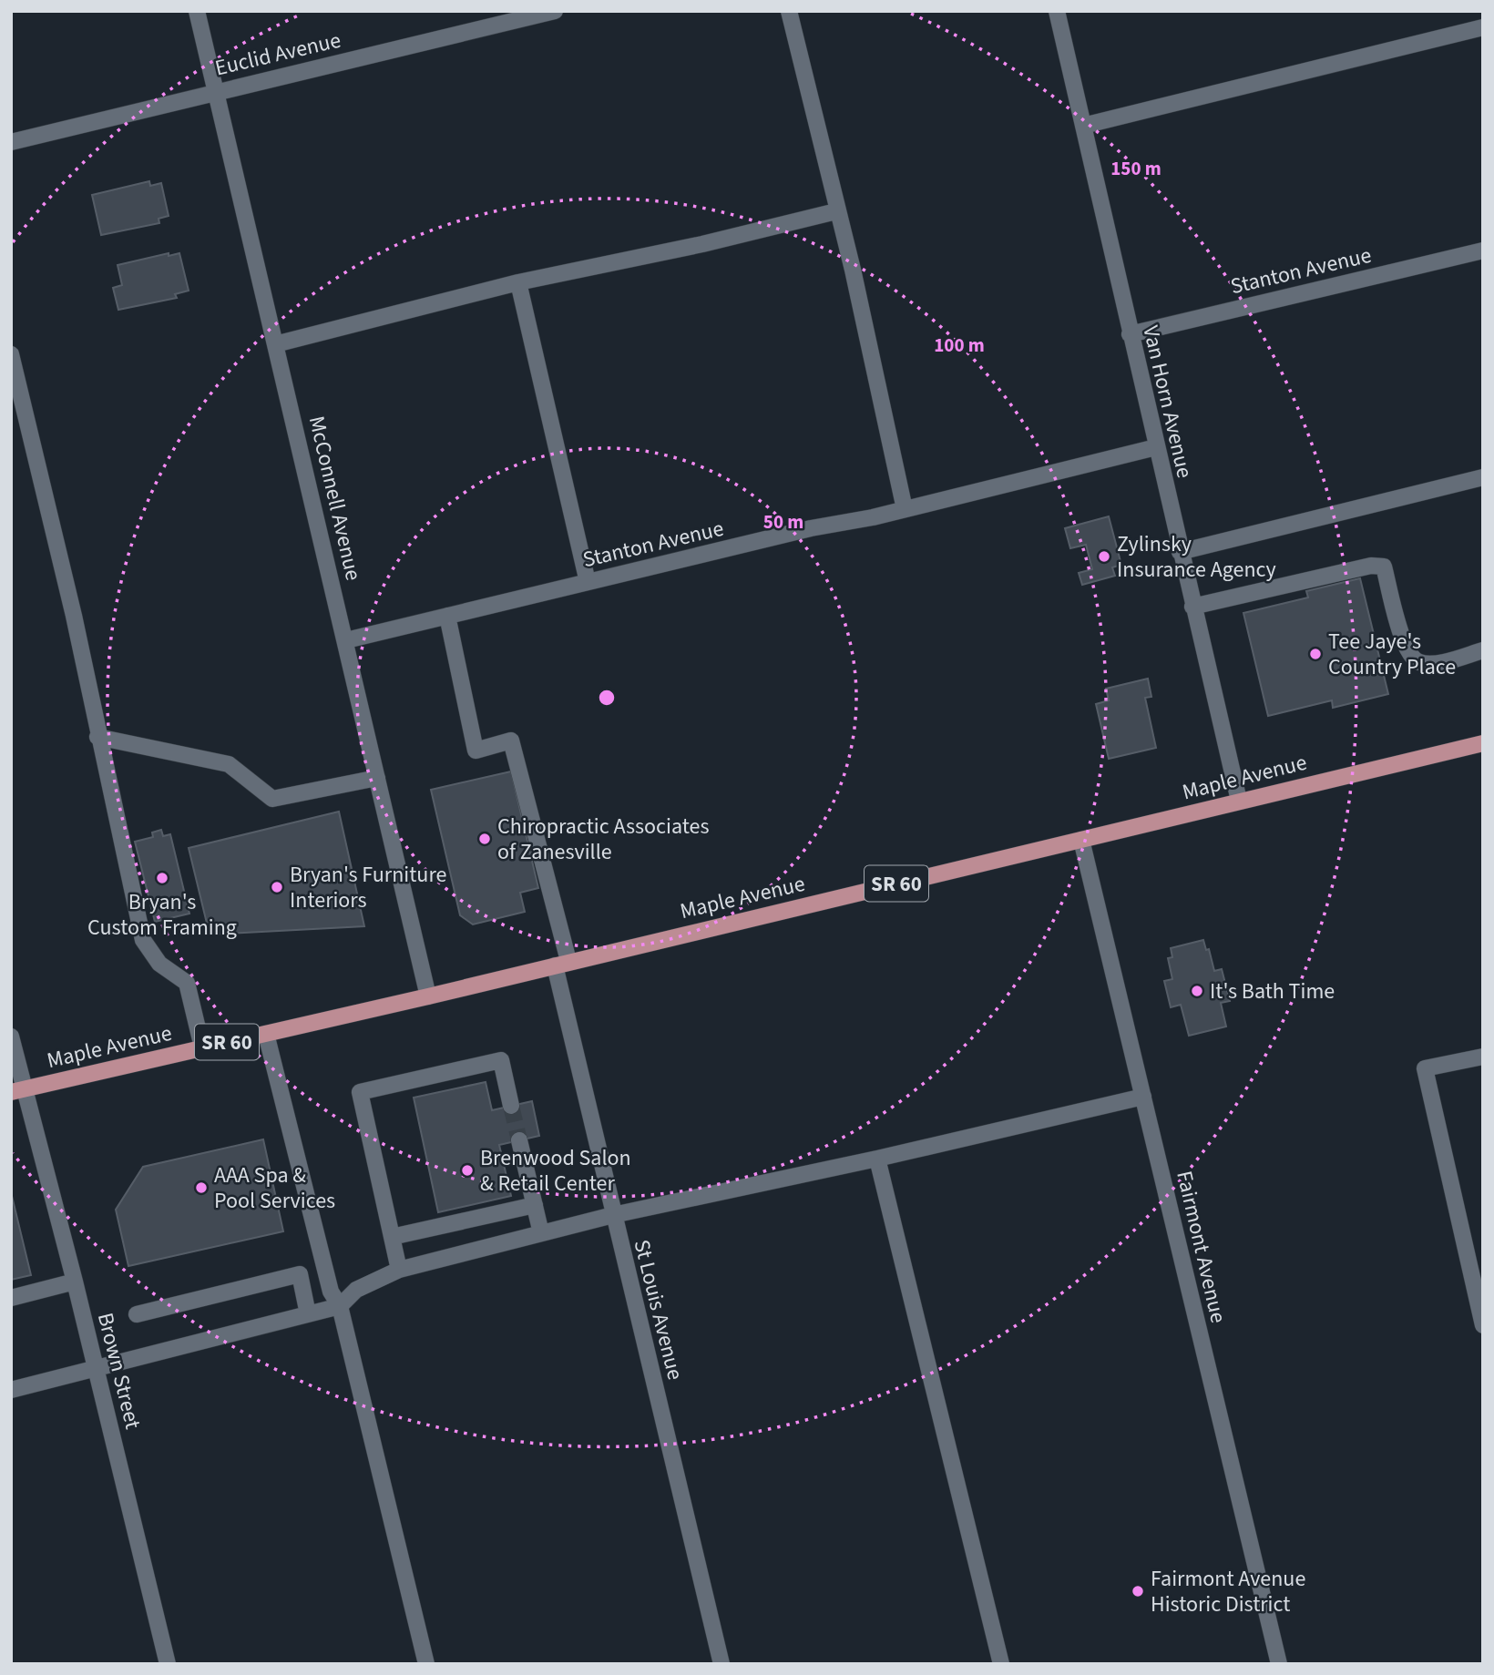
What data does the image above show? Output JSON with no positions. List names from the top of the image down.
{
  "streets": {
    "main road": ["Maple Avenue", "SR 60"],
    "street": [
      "Euclid Avenue",
      "Stanton Avenue",
      "Van Horn Avenue",
      "McConnell Avenue",
      "Fairmont Avenue",
      "St Louis Avenue",
      "Brown Street"
    ]
  },
  "crossings": [
    ["Euclid Avenue", "McConnell Avenue"],
    ["Stanton Avenue", "Van Horn Avenue"],
    ["Stanton Avenue", "McConnell Avenue"],
    ["Stanton Avenue", "St Louis Avenue"],
    ["Van Horn Avenue", "Maple Avenue"],
    ["McConnell Avenue", "Maple Avenue"],
    ["Maple Avenue", "Fairmont Avenue"],
    ["Maple Avenue", "St Louis Avenue"],
    ["Maple Avenue", "Brown Street"]
  ],
  "places": [
    "Zylinsky Insurance Agency",
    "Tee Jaye's Country Place",
    "Chiropractic Associates of Zanesville",
    "Bryan's Custom Framing",
    "Bryan's Furniture Interiors",
    "It's Bath Time",
    "Brenwood Salon & Retail Center",
    "AAA Spa & Pool Services",
    "Fairmont Avenue Historic District"
  ],
  "rings": ["150 m", "100 m", "50 m"]
}
